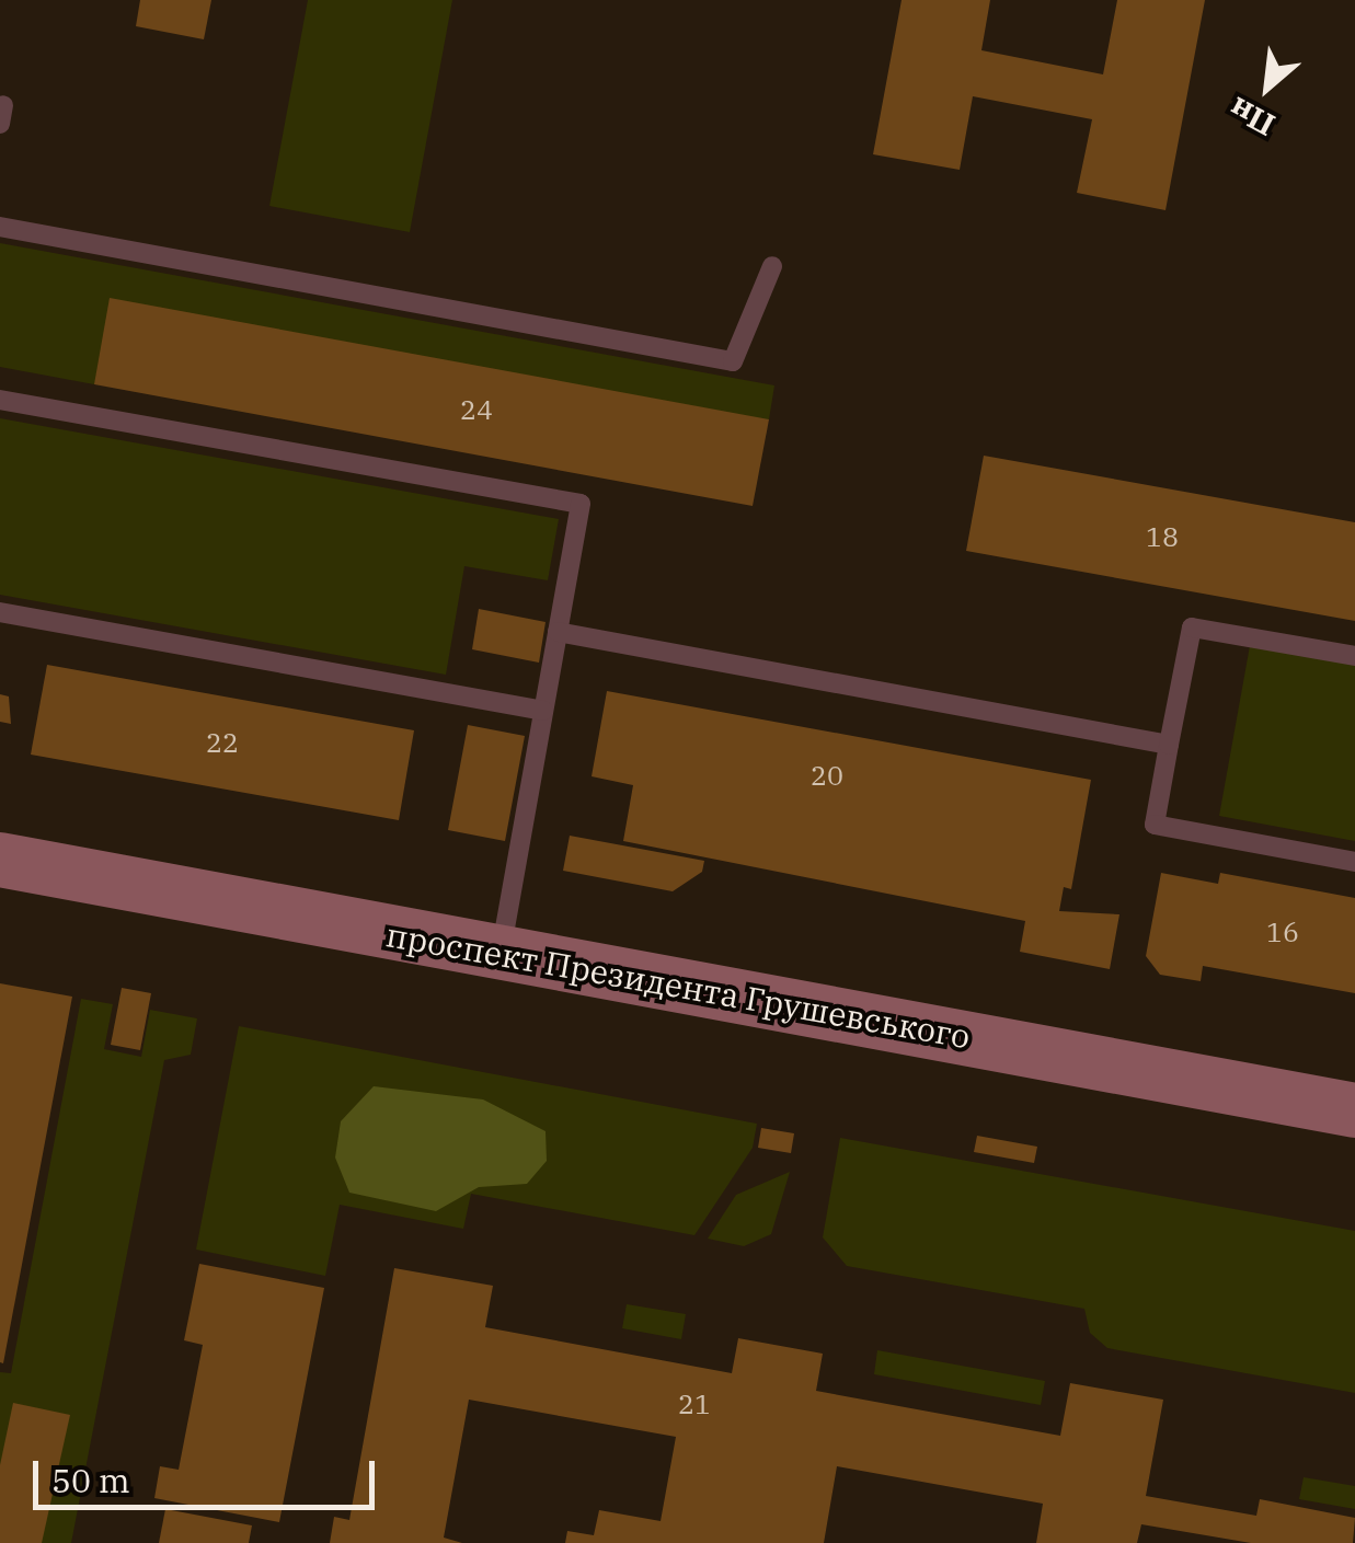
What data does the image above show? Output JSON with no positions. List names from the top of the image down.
{
  "streets": {
    "street": ["проспект Президента Грушевського"]
  },
  "house_numbers": [
    "24",
    "18",
    "22",
    "20",
    "16",
    "21"
  ],
  "scale_bar": "50 m",
  "north": "bottom left"
}
